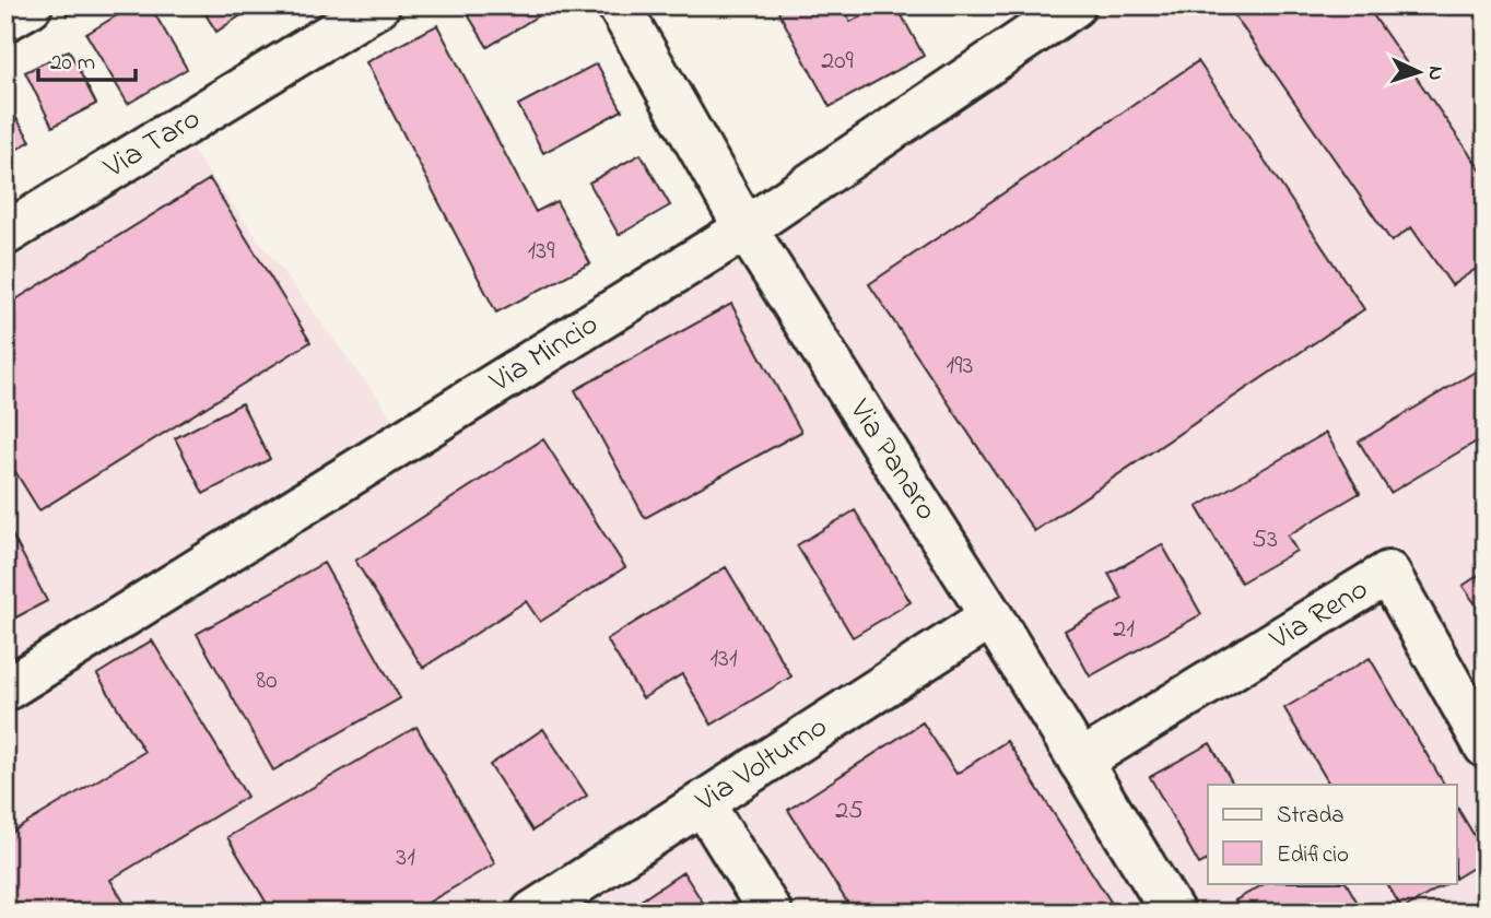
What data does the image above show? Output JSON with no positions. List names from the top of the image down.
{
  "streets": {
    "street": [
      "Via Taro",
      "Via Mincio",
      "Via Panaro",
      "Via Reno",
      "Via Volturno"
    ]
  },
  "crossings": [
    ["Via Mincio", "Via Panaro"],
    ["Via Panaro", "Via Reno"],
    ["Via Panaro", "Via Volturno"]
  ],
  "house_numbers": [
    "209",
    "139",
    "193",
    "53",
    "21",
    "131",
    "80",
    "25",
    "31"
  ],
  "legend": ["Strada", "Edificio"],
  "scale_bar": "20 m",
  "north": "right"
}
